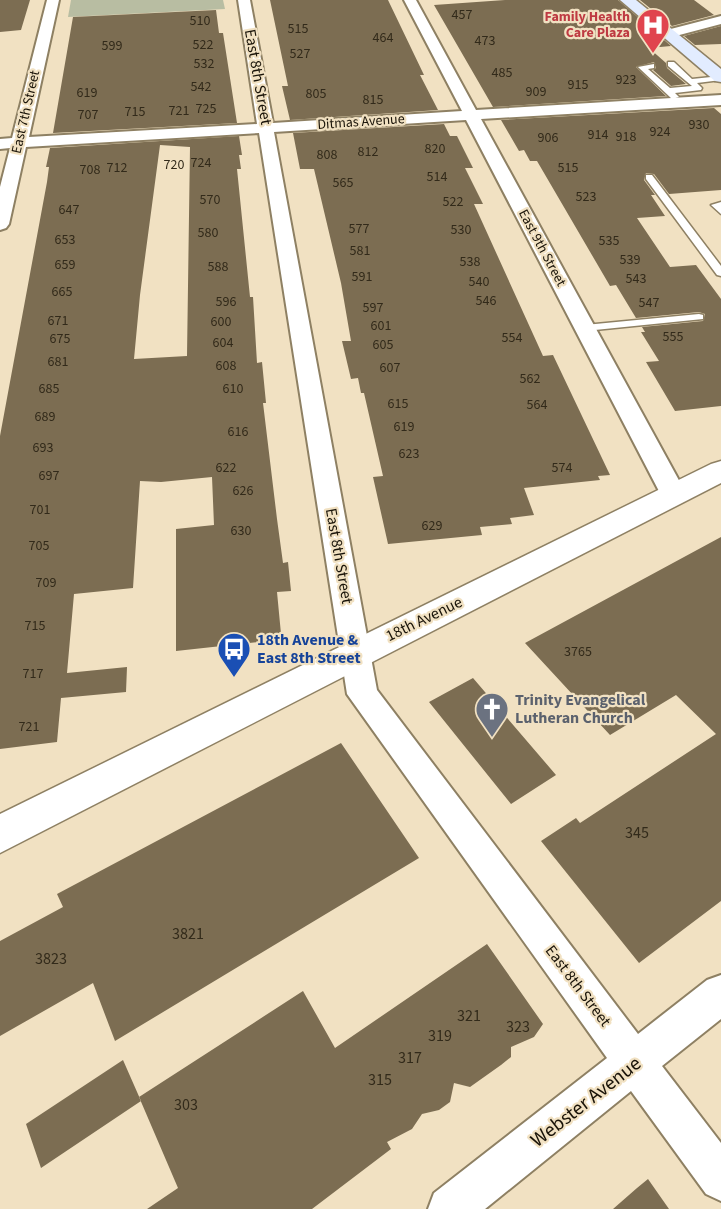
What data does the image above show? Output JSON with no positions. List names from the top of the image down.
{
  "streets": {
    "street": [
      "East 8th Street",
      "East 7th Street",
      "Ditmas Avenue",
      "East 9th Street",
      "18th Avenue",
      "Webster Avenue"
    ]
  },
  "crossings": [
    ["East 8th Street", "Ditmas Avenue"],
    ["East 8th Street", "18th Avenue"],
    ["East 8th Street", "Webster Avenue"],
    ["East 7th Street", "Ditmas Avenue"],
    ["Ditmas Avenue", "East 9th Street"],
    ["East 9th Street", "18th Avenue"]
  ],
  "places": {
    "hospital": ["Family Health Care Plaza"],
    "bus stop": ["18th Avenue & East 8th Street"],
    "church": ["Trinity Evangelical Lutheran Church"]
  },
  "house_numbers": [
    "457",
    "510",
    "515",
    "464",
    "473",
    "522",
    "599",
    "527",
    "532",
    "485",
    "923",
    "915",
    "542",
    "909",
    "619",
    "805",
    "815",
    "725",
    "721",
    "715",
    "707",
    "930",
    "924",
    "914",
    "918",
    "906",
    "820",
    "812",
    "808",
    "724",
    "720",
    "712",
    "515",
    "708",
    "514",
    "565",
    "523",
    "570",
    "522",
    "647",
    "577",
    "530",
    "580",
    "653",
    "535",
    "581",
    "539",
    "538",
    "659",
    "588",
    "591",
    "543",
    "540",
    "665",
    "546",
    "596",
    "547",
    "597",
    "671",
    "600",
    "601",
    "555",
    "554",
    "675",
    "604",
    "605",
    "681",
    "608",
    "607",
    "562",
    "685",
    "610",
    "615",
    "564",
    "689",
    "619",
    "616",
    "693",
    "623",
    "622",
    "574",
    "697",
    "626",
    "701",
    "629",
    "630",
    "705",
    "709",
    "715",
    "3765",
    "717",
    "721",
    "345",
    "3821",
    "3823",
    "321",
    "323",
    "319",
    "317",
    "315",
    "303"
  ]
}
